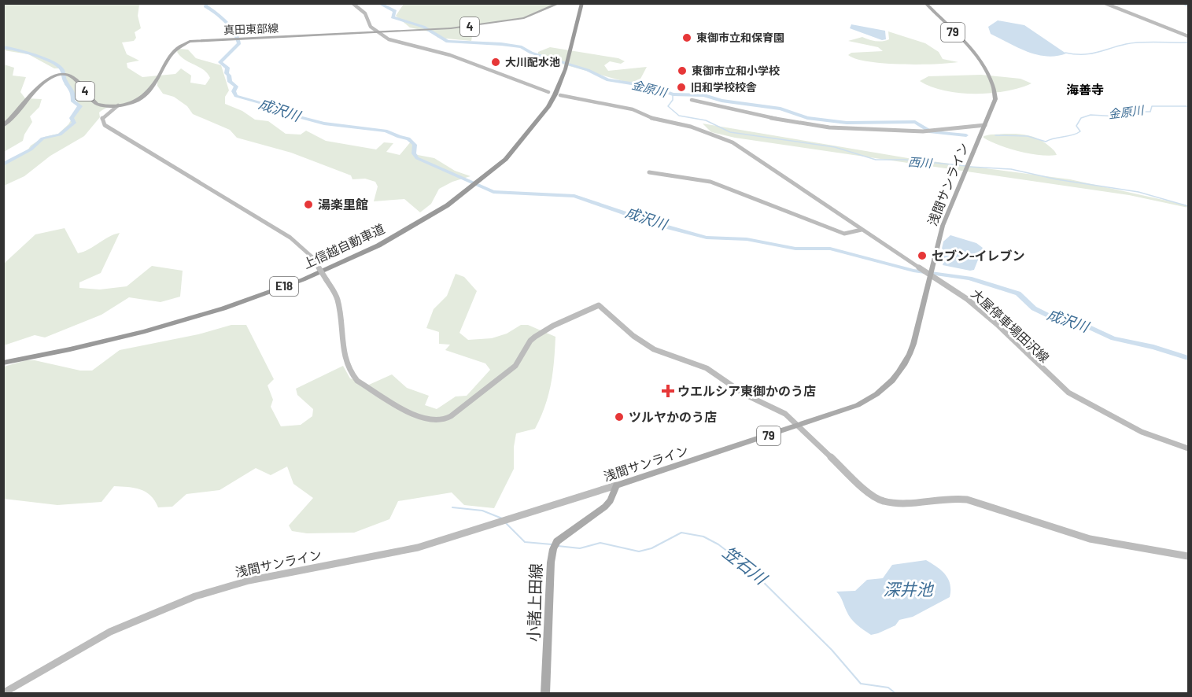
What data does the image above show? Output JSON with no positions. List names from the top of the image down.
{
  "streets": {
    "highway": ["上信越自動車道", "E18"],
    "main road": [
      "4",
      "真田東部線",
      "79",
      "浅間サンライン",
      "小諸上田線"
    ],
    "street": ["大屋停車場田沢線"]
  },
  "crossings": [
    ["浅間サンライン", "大屋停車場田沢線"],
    ["浅間サンライン", "小諸上田線"]
  ],
  "districts": ["海善寺"],
  "water": [
    "金原川",
    "成沢川",
    "西川",
    "笠石川",
    "深井池"
  ],
  "places": {
    "other": [
      "東御市立和保育園",
      "大川配水池",
      "東御市立和小学校",
      "旧和学校校舎",
      "湯楽里館",
      "セブン-イレブン",
      "ツルヤかのう店"
    ],
    "health": ["ウエルシア東御かのう店"]
  }
}
